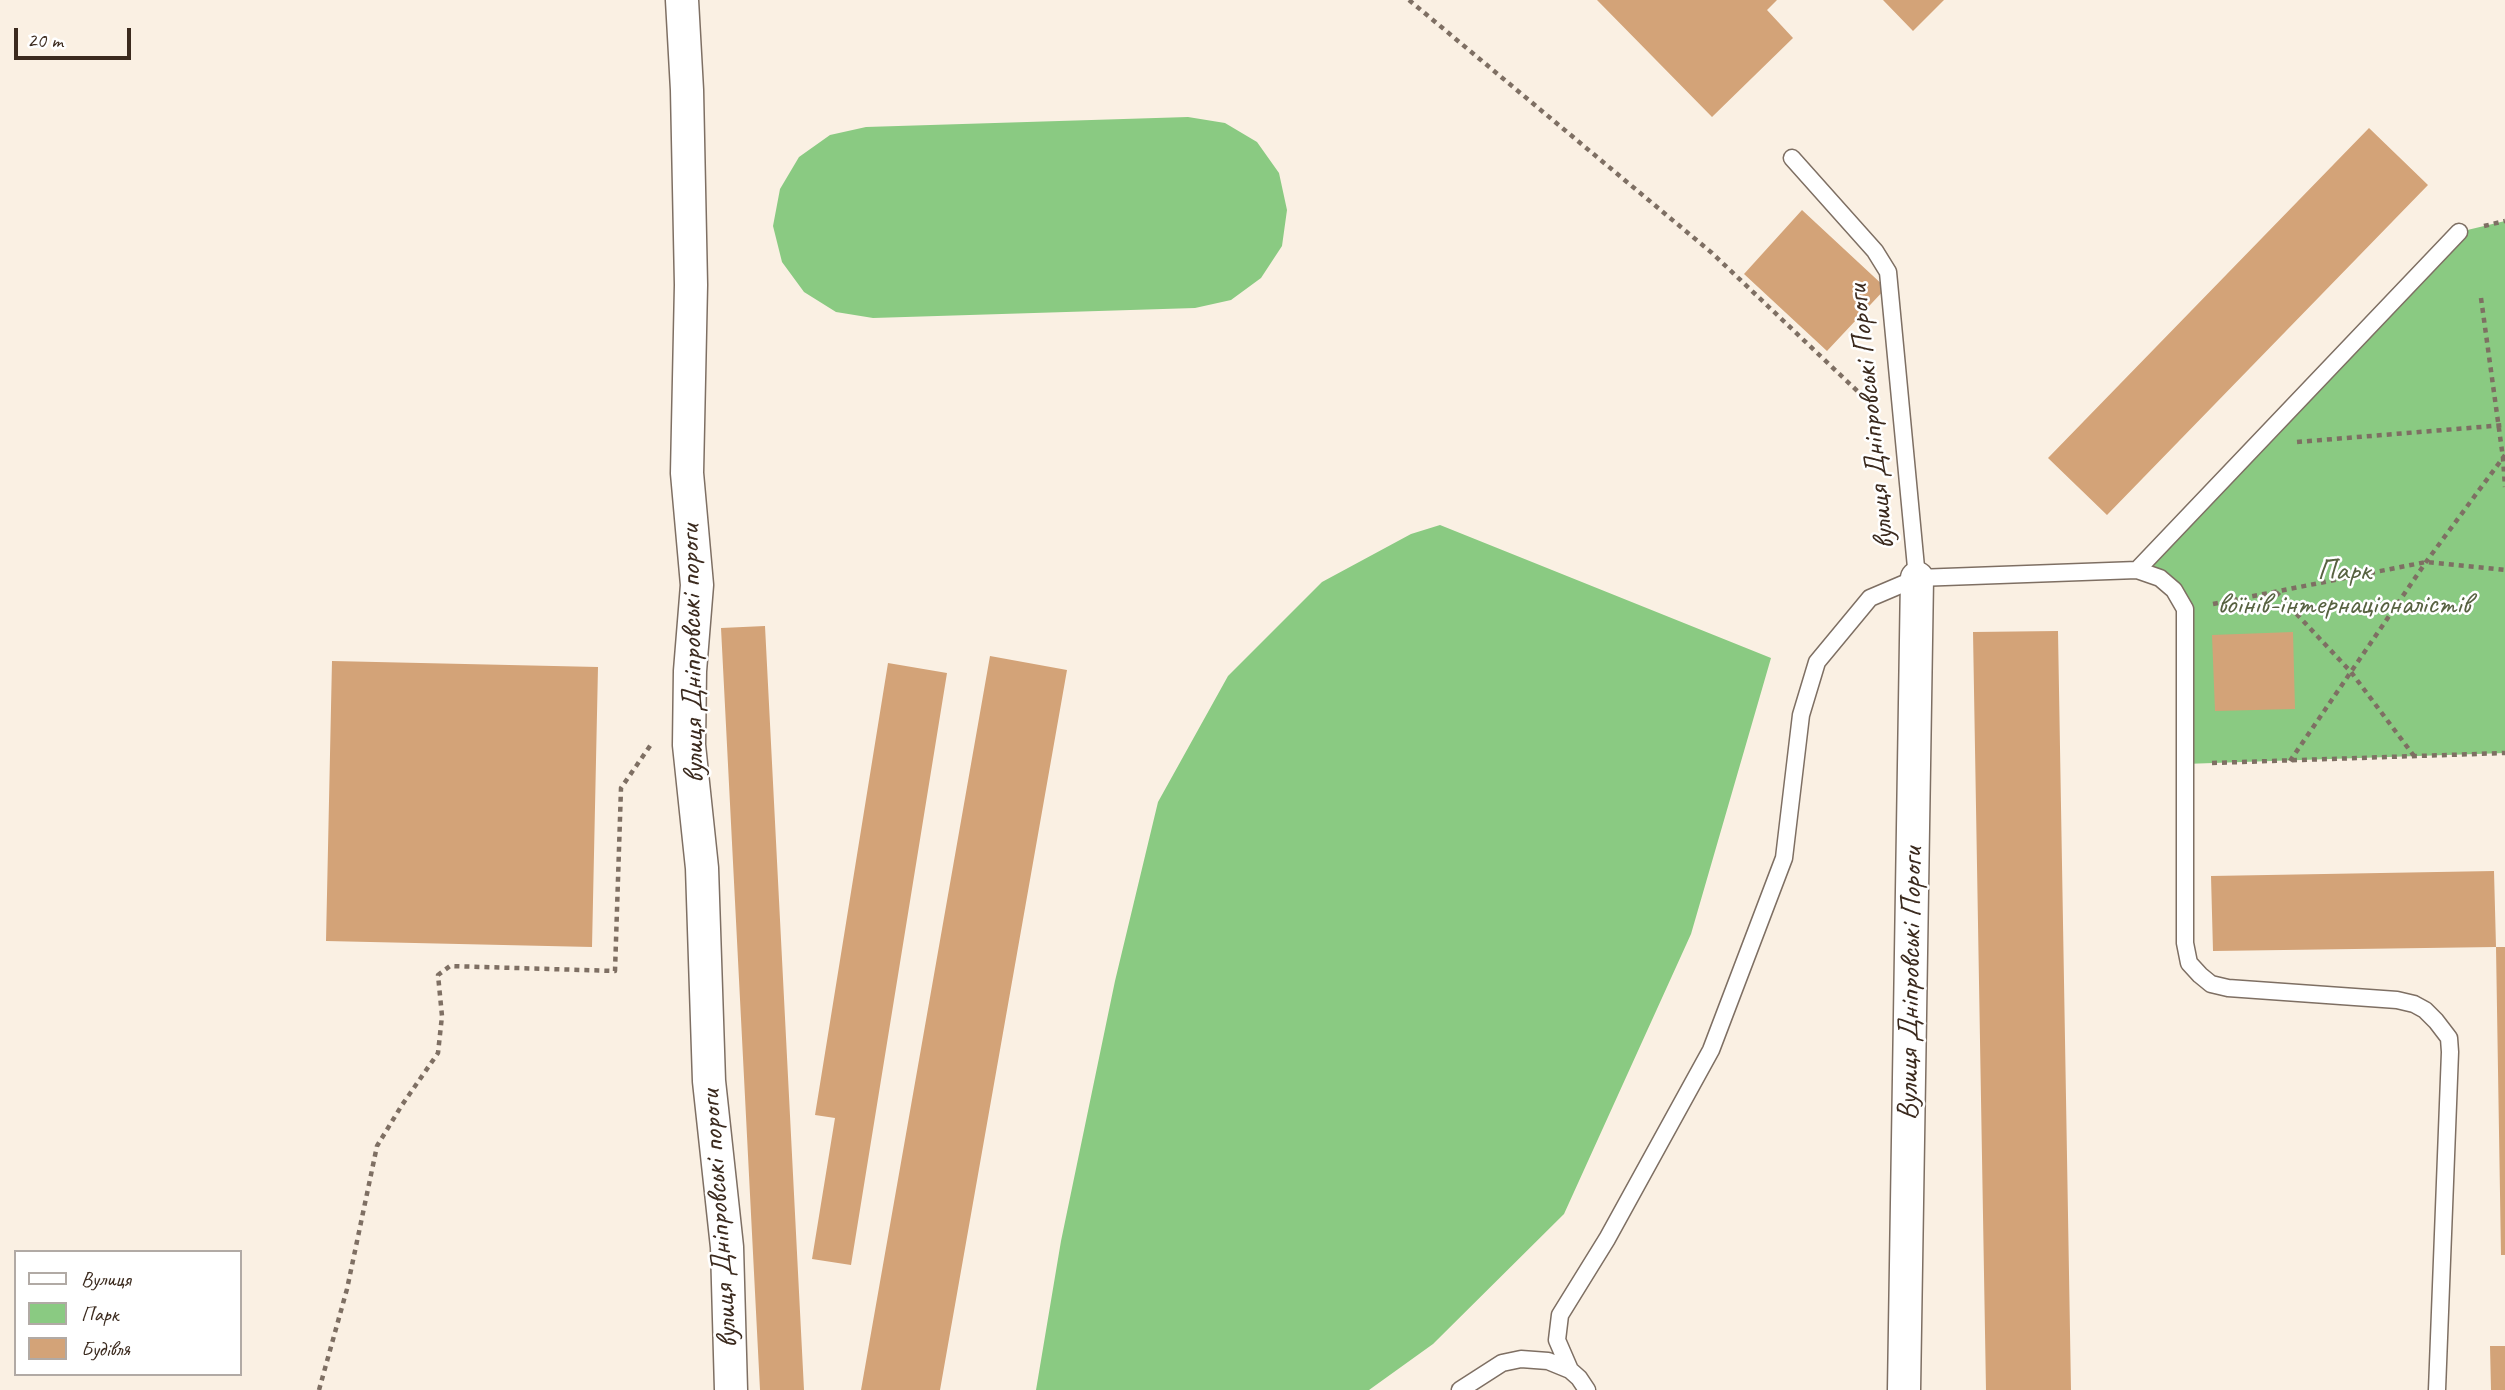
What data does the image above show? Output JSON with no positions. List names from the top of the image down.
{
  "streets": {
    "street": ["вулиця Дніпровські пороги", "Вулиця Дніпровські Пороги"],
    "lane": ["вулиця Дніпровські Пороги"]
  },
  "crossings": [
    ["вулиця Дніпровські Пороги", "Вулиця Дніпровські Пороги"]
  ],
  "parks": ["Парк воїнів-інтернаціоналістів"],
  "legend": ["Вулиця", "Парк", "Будівля"],
  "scale_bar": "20 m"
}
